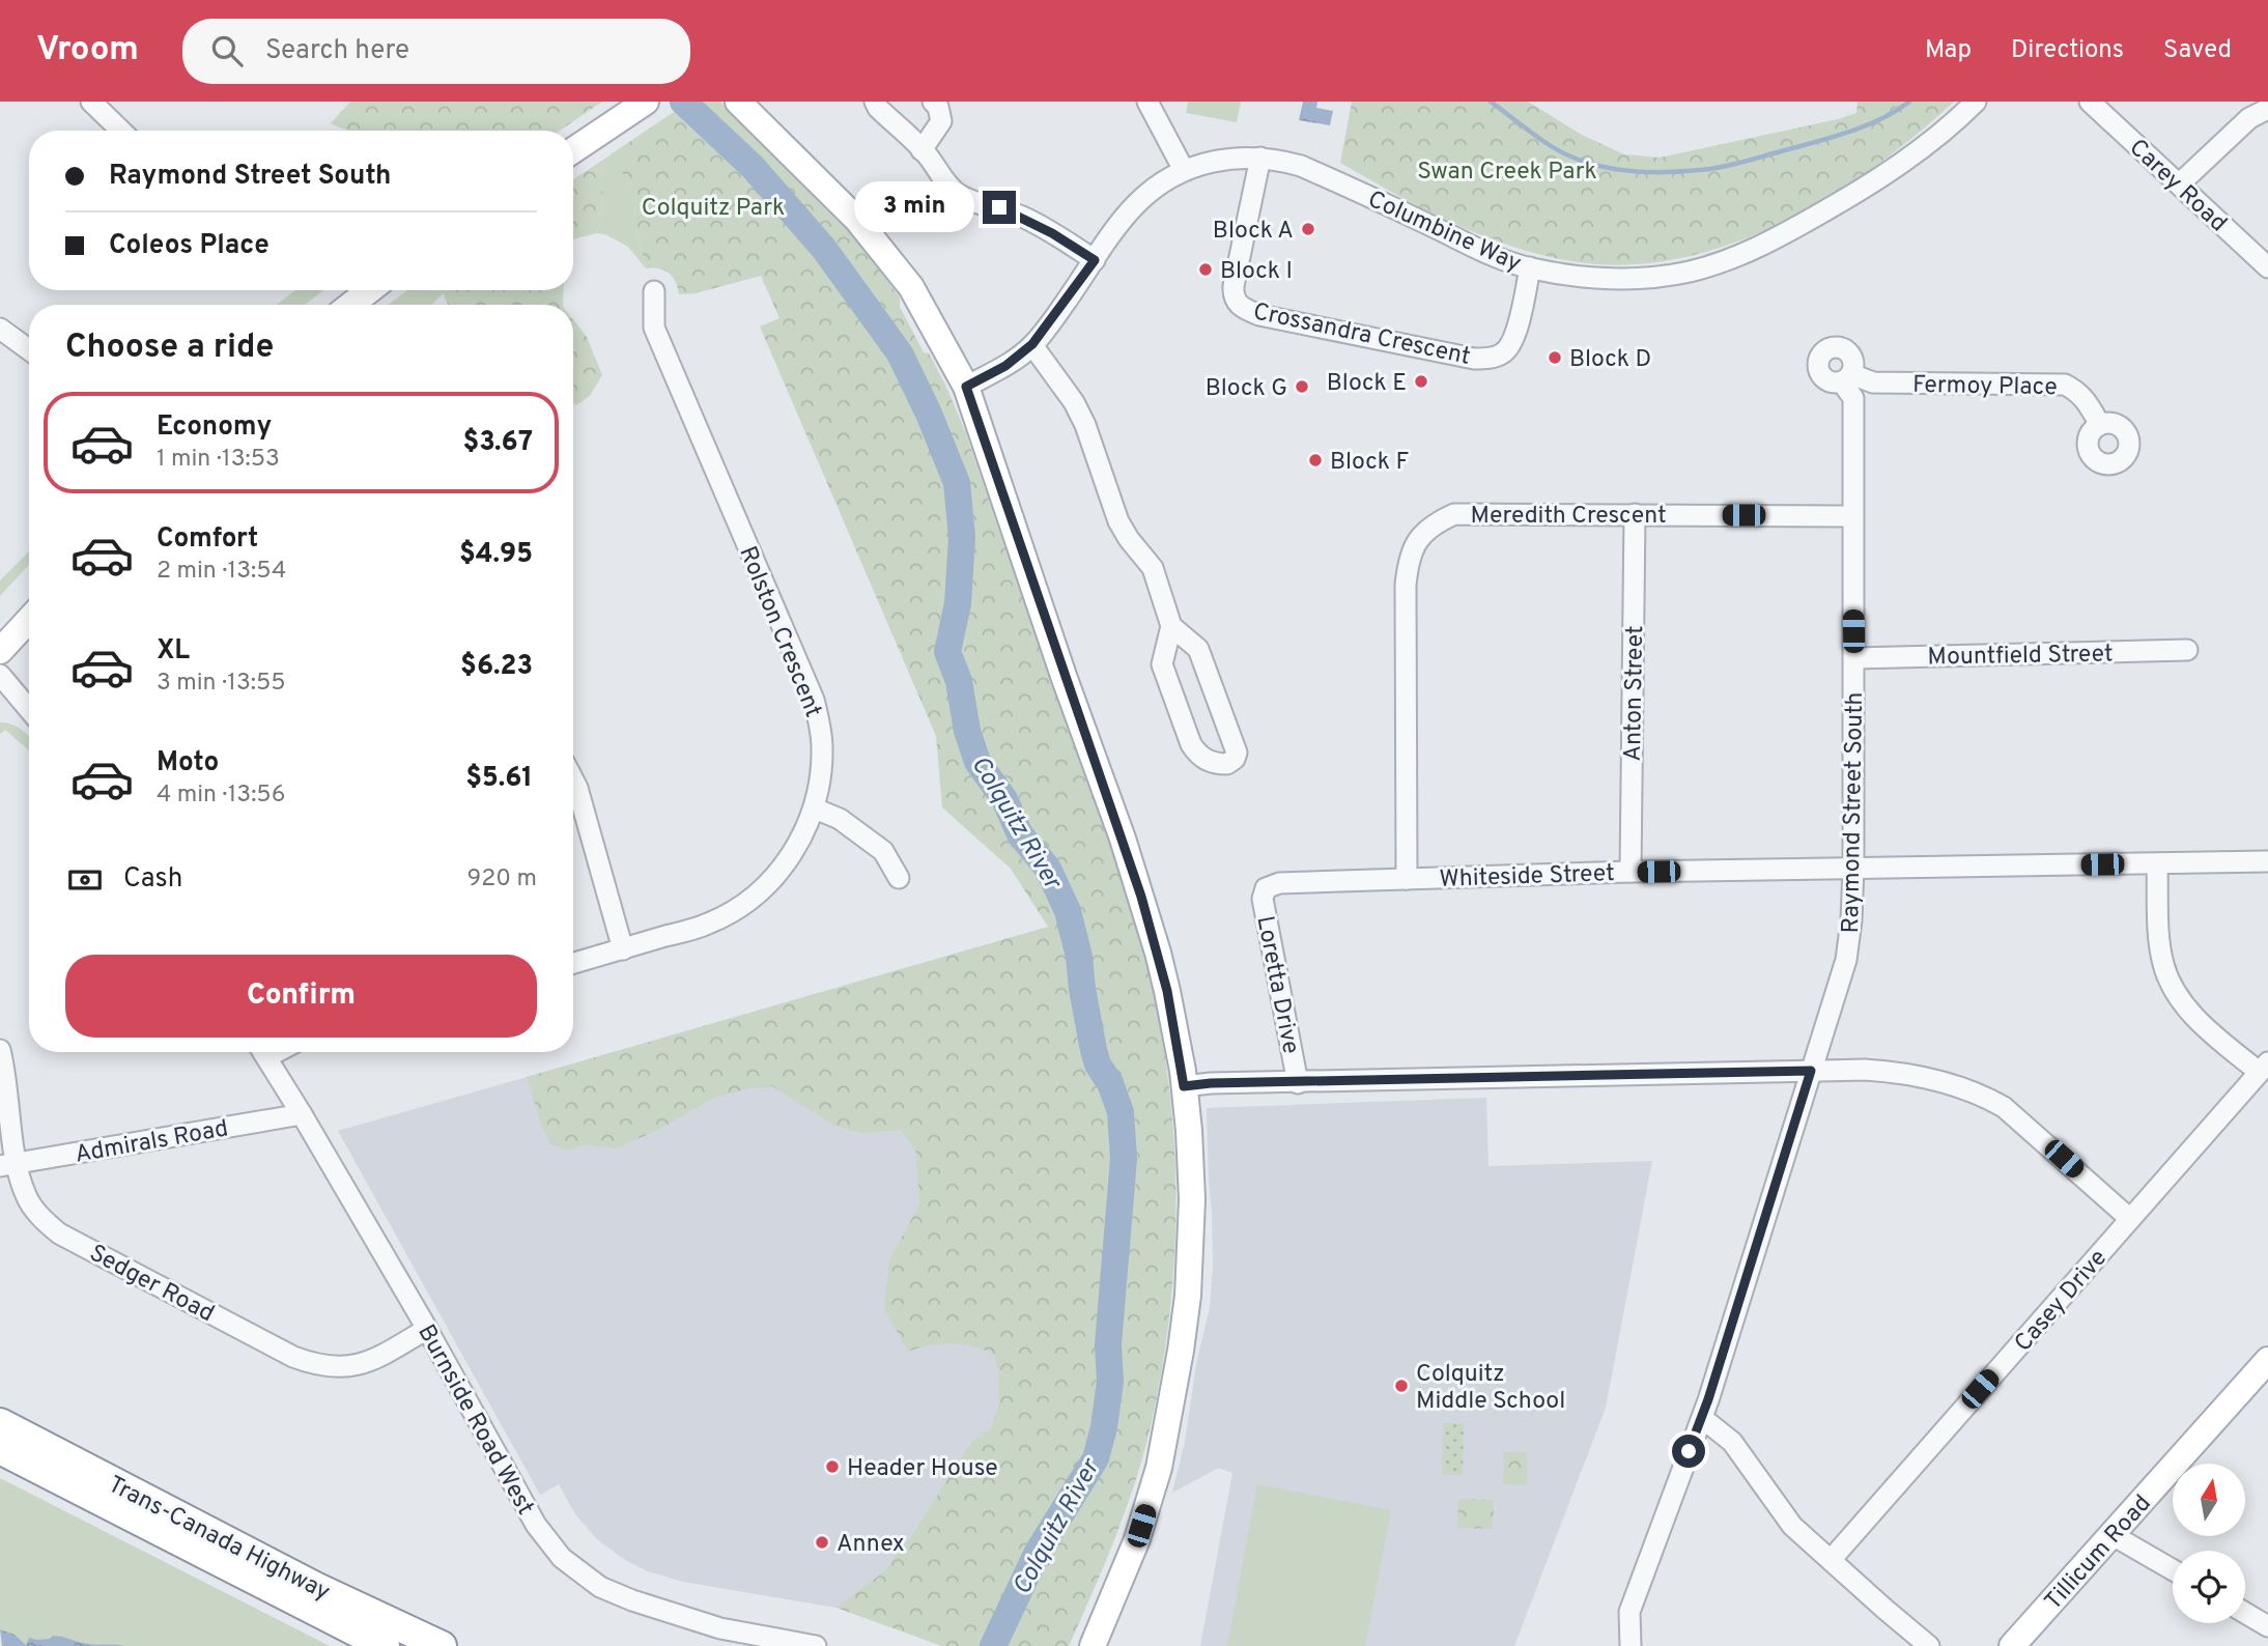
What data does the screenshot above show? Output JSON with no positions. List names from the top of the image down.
{
  "streets": {
    "highway": ["Trans-Canada Highway"],
    "main road": ["Tillicum Road"],
    "street": [
      "Carey Road",
      "Columbine Way",
      "Crossandra Crescent",
      "Fermoy Place",
      "Meredith Crescent",
      "Rolston Crescent",
      "Mountfield Street",
      "Anton Street",
      "Raymond Street South",
      "Whiteside Street",
      "Loretta Drive",
      "Admirals Road",
      "Sedger Road",
      "Casey Drive",
      "Burnside Road West"
    ]
  },
  "crossings": [
    ["Columbine Way", "Crossandra Crescent"],
    ["Fermoy Place", "Raymond Street South"],
    ["Meredith Crescent", "Anton Street"],
    ["Meredith Crescent", "Raymond Street South"],
    ["Meredith Crescent", "Whiteside Street"],
    ["Mountfield Street", "Raymond Street South"],
    ["Anton Street", "Whiteside Street"],
    ["Raymond Street South", "Whiteside Street"],
    ["Whiteside Street", "Loretta Drive"],
    ["Admirals Road", "Sedger Road"],
    ["Admirals Road", "Burnside Road West"],
    ["Sedger Road", "Burnside Road West"]
  ],
  "water": ["Colquitz River"],
  "parks": ["Swan Creek Park", "Colquitz Park"],
  "places": [
    "Block A",
    "Block I",
    "Block D",
    "Block E",
    "Block G",
    "Block F",
    "Colquitz Middle School",
    "Header House",
    "Annex"
  ],
  "north": "top",
  "page": {
    "header": "Vroom",
    "search": "Search here",
    "nav": ["Map", "Directions", "Saved"],
    "banner": ["Raymond Street South", "Coleos Place"],
    "bubble": "3 min",
    "heading": "Choose a ride",
    "list": [
      {
        "name": "Economy",
        "note": "1 min · 13:53",
        "value": "$3.67"
      },
      {
        "name": "Comfort",
        "note": "2 min · 13:54",
        "value": "$4.95"
      },
      {
        "name": "XL",
        "note": "3 min · 13:55",
        "value": "$6.23"
      },
      {
        "name": "Moto",
        "note": "4 min · 13:56",
        "value": "$5.61"
      }
    ],
    "pay": ["Cash", "920 m"],
    "buttons": "Confirm"
  }
}
